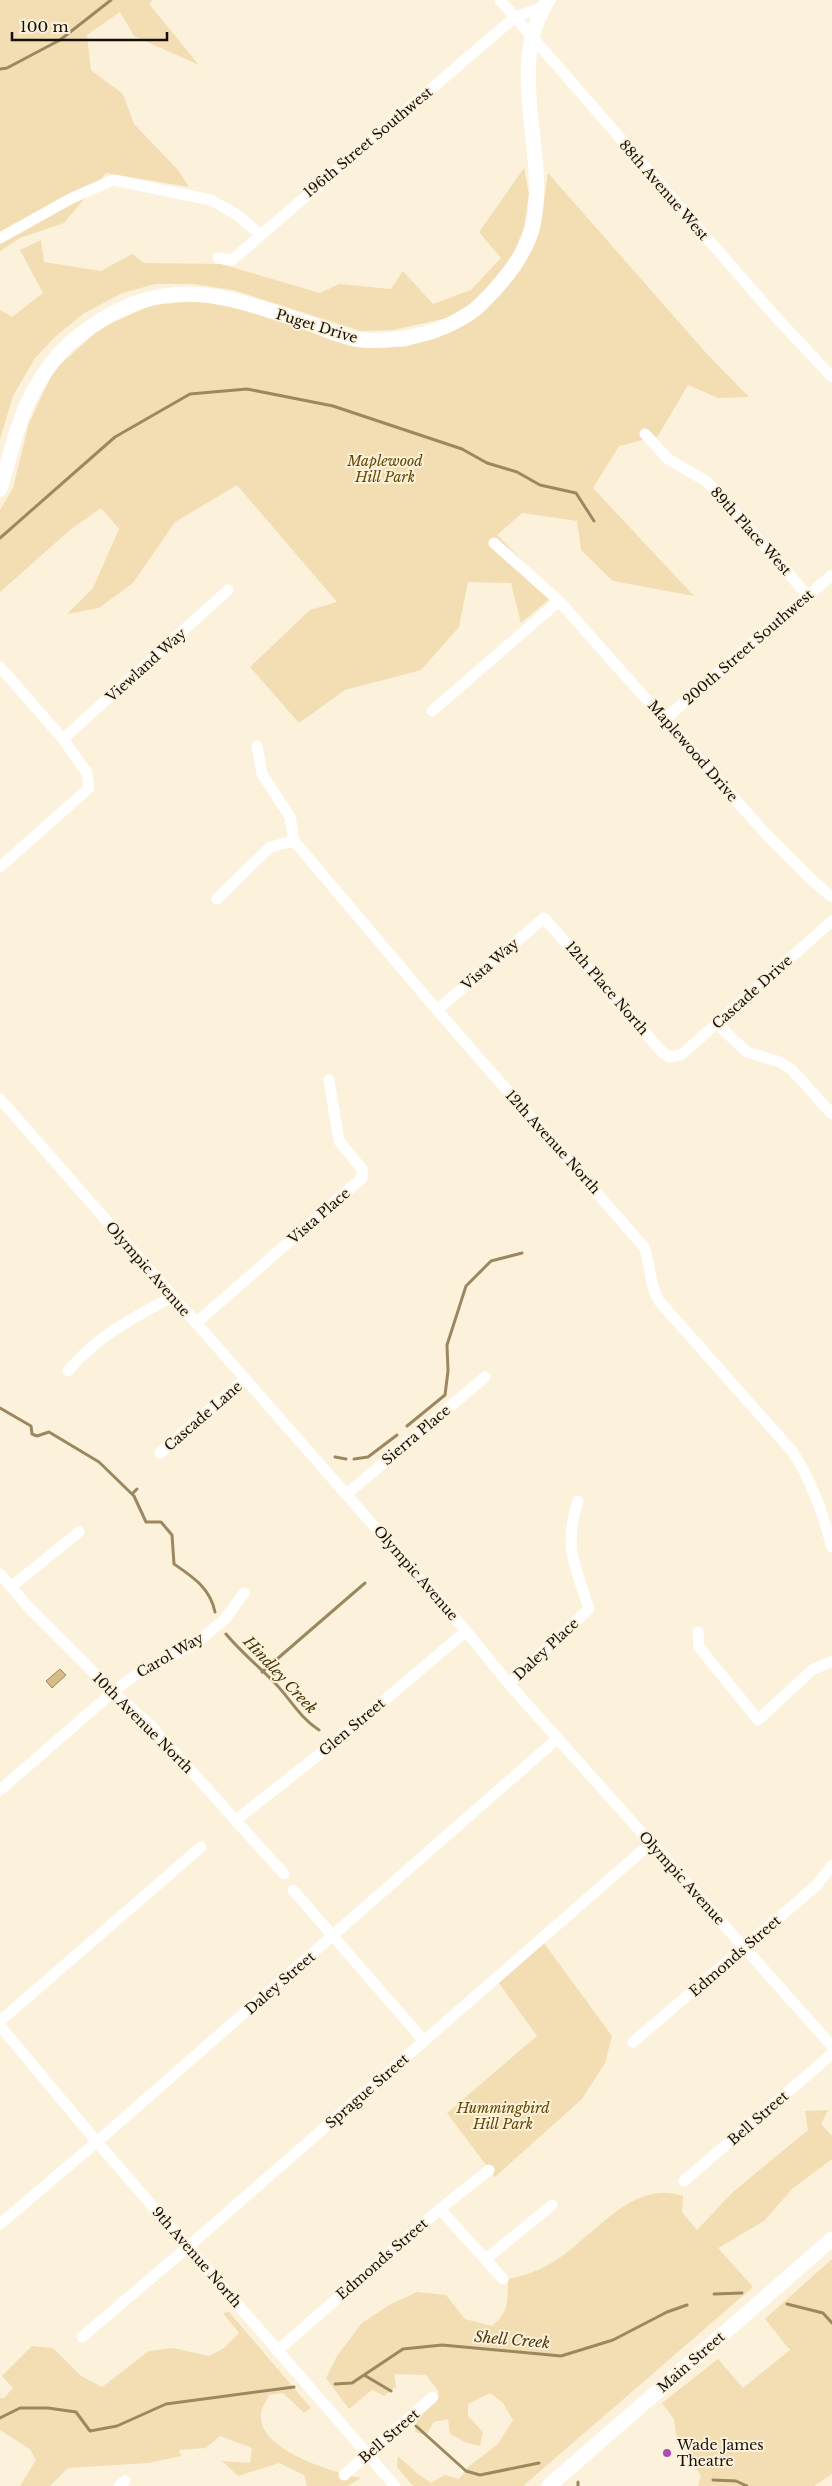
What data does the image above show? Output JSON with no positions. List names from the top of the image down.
{
  "streets": {
    "main road": ["Puget Drive", "Main Street"],
    "street": [
      "196th Street Southwest",
      "88th Avenue West",
      "89th Place West",
      "200th Street Southwest",
      "Viewland Way",
      "Maplewood Drive",
      "Vista Way",
      "12th Place North",
      "Cascade Drive",
      "12th Avenue North",
      "Vista Place",
      "Olympic Avenue",
      "Cascade Lane",
      "Sierra Place",
      "Daley Place",
      "Carol Way",
      "10th Avenue North",
      "Glen Street",
      "Edmonds Street",
      "Daley Street",
      "Sprague Street",
      "Bell Street",
      "9th Avenue North"
    ]
  },
  "crossings": [
    ["196th Street Southwest", "88th Avenue West"],
    ["88th Avenue West", "Puget Drive"],
    ["89th Place West", "200th Street Southwest"],
    ["200th Street Southwest", "Maplewood Drive"],
    ["Vista Way", "12th Place North"],
    ["Vista Way", "12th Avenue North"],
    ["12th Place North", "Cascade Drive"],
    ["Vista Place", "Olympic Avenue"],
    ["Olympic Avenue", "Cascade Lane"],
    ["Olympic Avenue", "Sierra Place"],
    ["Olympic Avenue", "Daley Place"],
    ["Olympic Avenue", "Glen Street"],
    ["Olympic Avenue", "Edmonds Street"],
    ["Olympic Avenue", "Daley Street"],
    ["Olympic Avenue", "Sprague Street"],
    ["Carol Way", "10th Avenue North"],
    ["10th Avenue North", "Glen Street"],
    ["Edmonds Street", "9th Avenue North"],
    ["Daley Street", "9th Avenue North"],
    ["Sprague Street", "9th Avenue North"],
    ["Bell Street", "9th Avenue North"]
  ],
  "water": ["Hindley Creek", "Shell Creek"],
  "parks": ["Maplewood Hill Park", "Hummingbird Hill Park"],
  "places": ["Wade James Theatre"],
  "scale_bar": "100 m"
}
